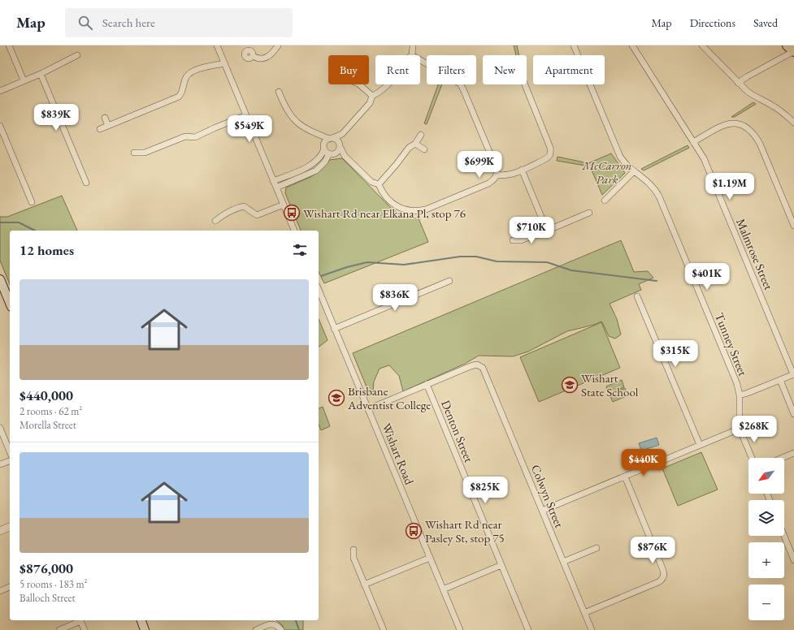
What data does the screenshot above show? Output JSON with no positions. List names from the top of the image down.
{
  "streets": {
    "street": [
      "Malmrose Street",
      "Tunney Street",
      "Denton Street",
      "Wishart Road",
      "Colwyn Street"
    ]
  },
  "crossings": [
    ["Denton Street", "Colwyn Street"]
  ],
  "parks": ["McCarron Park"],
  "places": {
    "bus stop": ["Wishart Rd near Elkana Pl, stop 76", "Wishart Rd near Pasley St, stop 75"],
    "school or university": ["Wishart State School", "Brisbane Adventist College"]
  },
  "north": "bottom left",
  "page": {
    "header": "Map",
    "search": "Search here",
    "nav": ["Map", "Directions", "Saved"],
    "chip": [
      "Buy",
      "Rent",
      "Filters",
      "New",
      "Apartment"
    ],
    "price": [
      "$839K",
      "$549K",
      "$699K",
      "$1.19M",
      "$710K",
      "$401K",
      "$836K",
      "$315K",
      "$268K",
      "$440K",
      "$825K",
      "$876K"
    ],
    "heading": "12 homes",
    "list": [
      {
        "name": "$440,000",
        "note": "2 rooms · 62 m² · Morella Street"
      },
      {
        "name": "$876,000",
        "note": "5 rooms · 183 m² · Balloch Street"
      }
    ],
    "map_buttons": ["+", "−"]
  }
}
